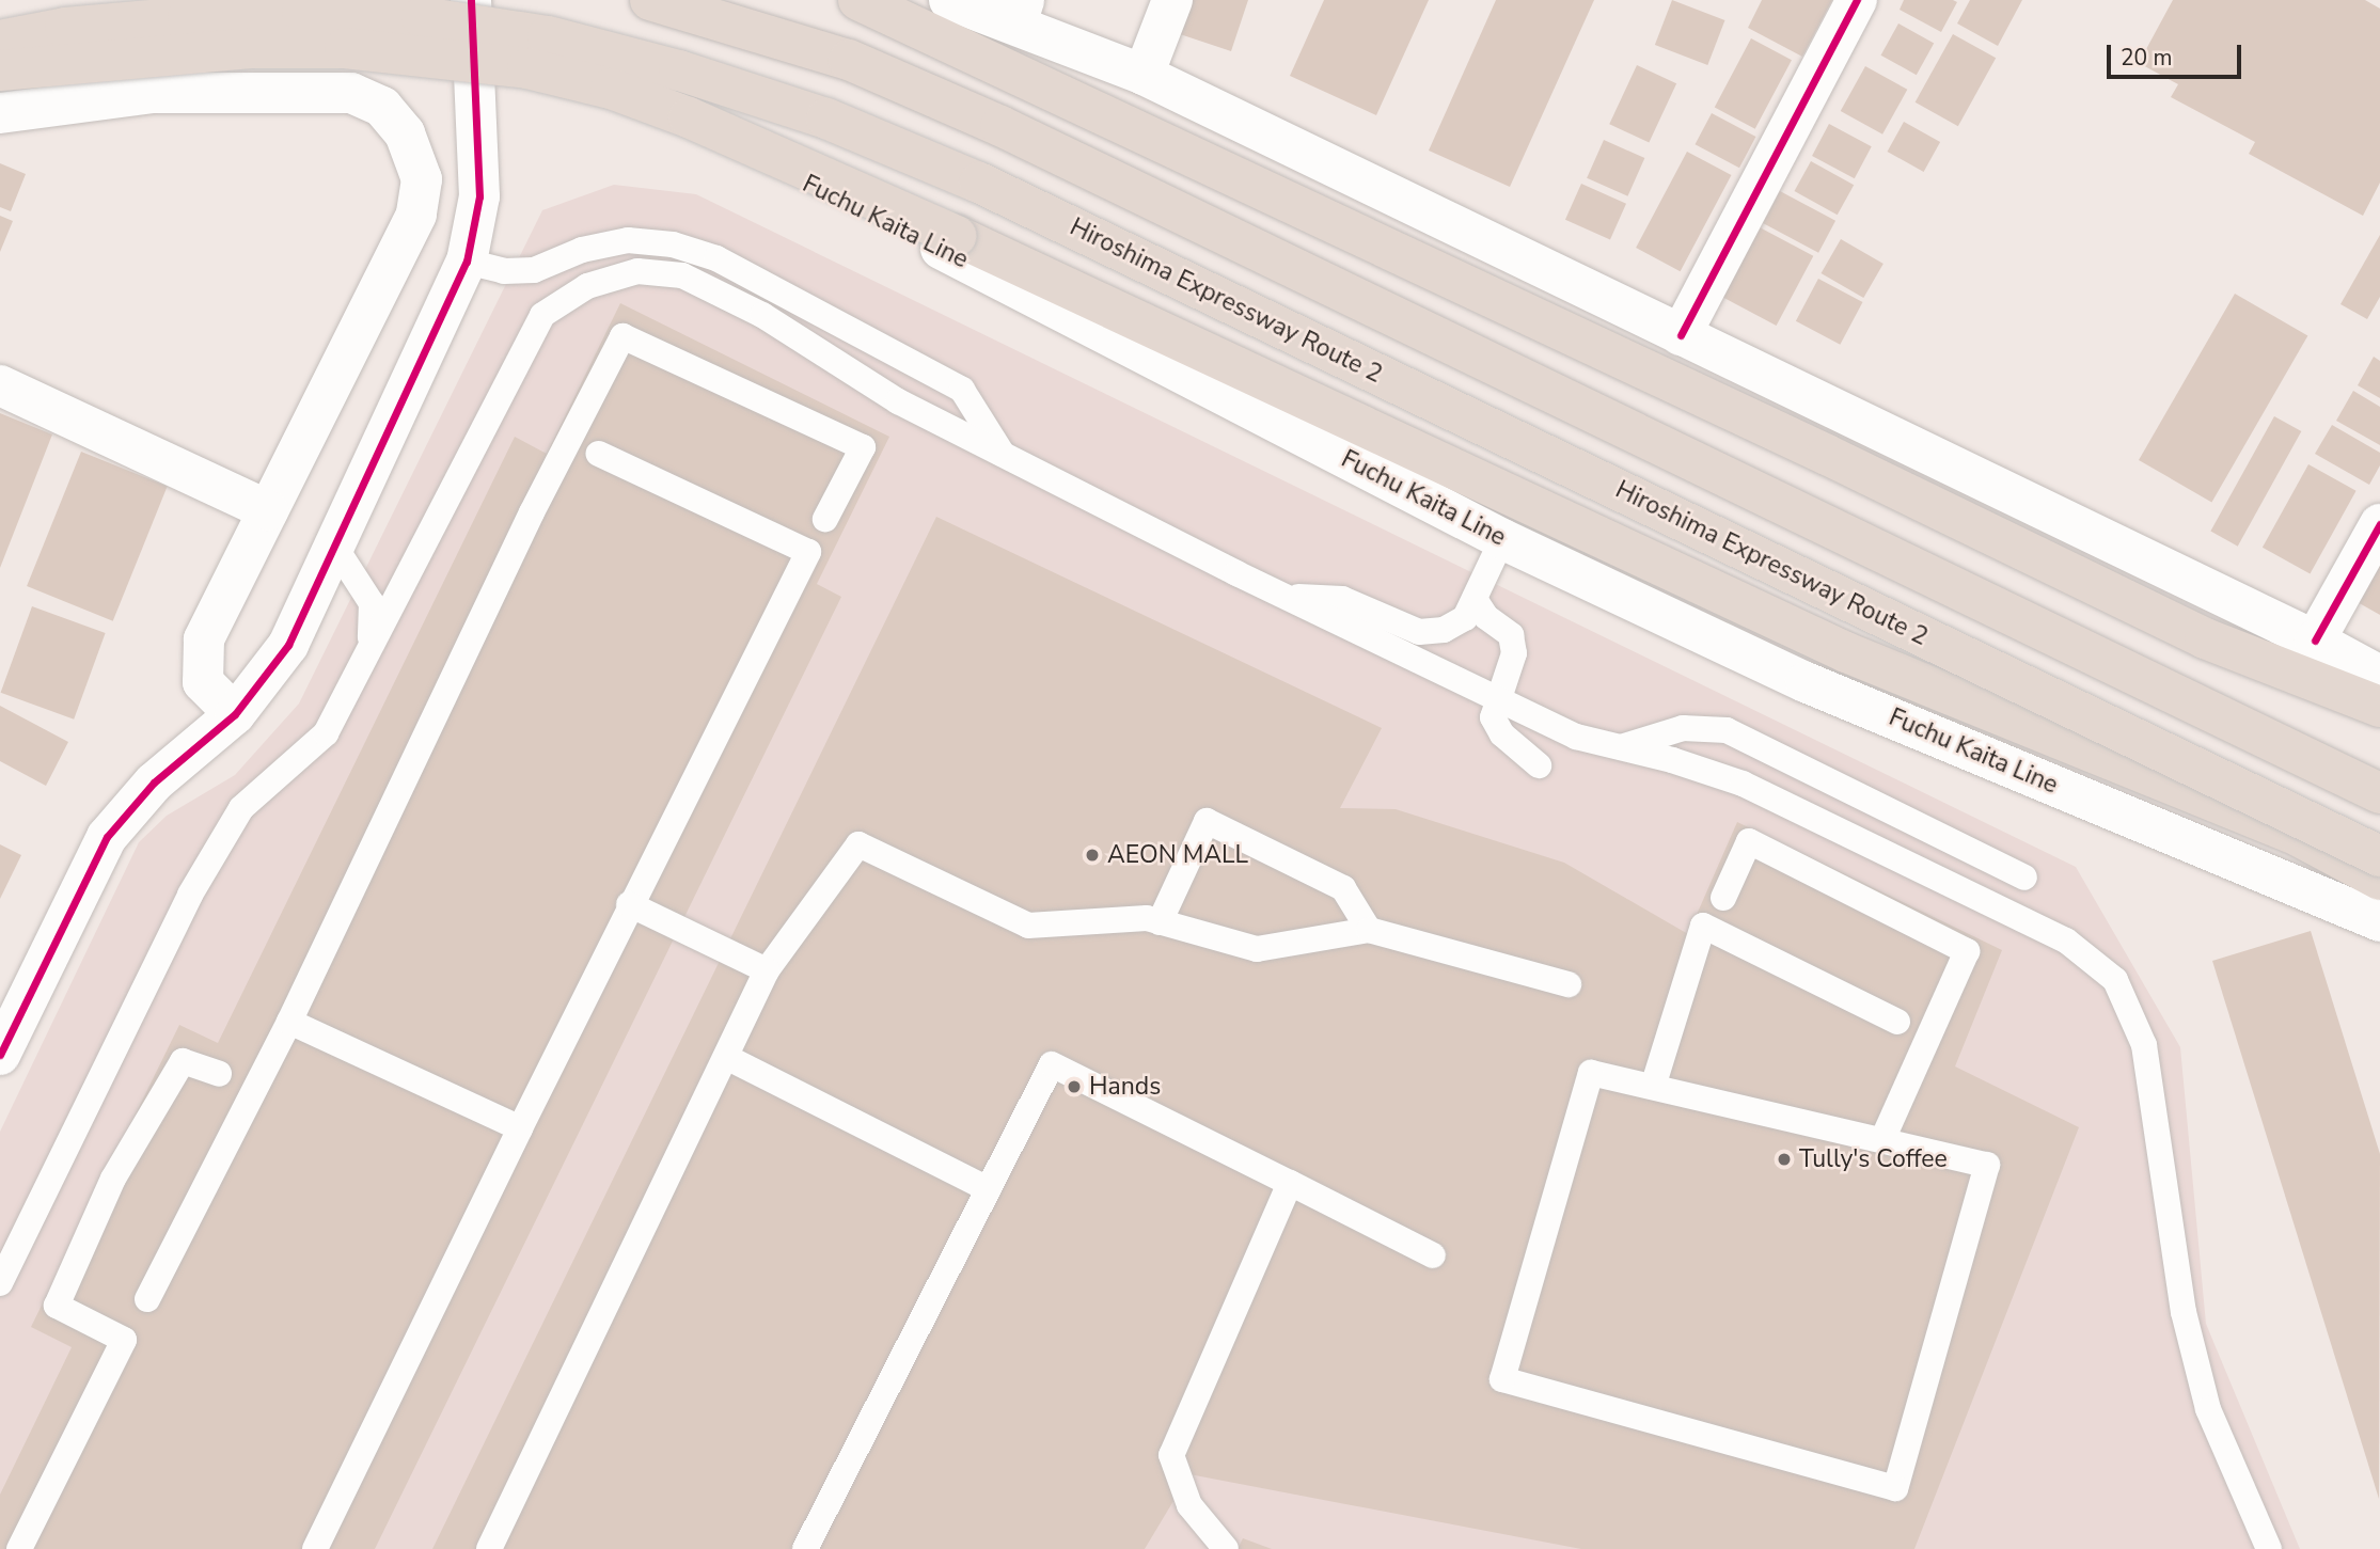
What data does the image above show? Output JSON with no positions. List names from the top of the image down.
{
  "streets": {
    "highway": ["Hiroshima Expressway Route 2"],
    "main road": ["Fuchu Kaita Line"]
  },
  "places": ["AEON MALL", "Hands", "Tully's Coffee"],
  "scale_bar": "20 m"
}
